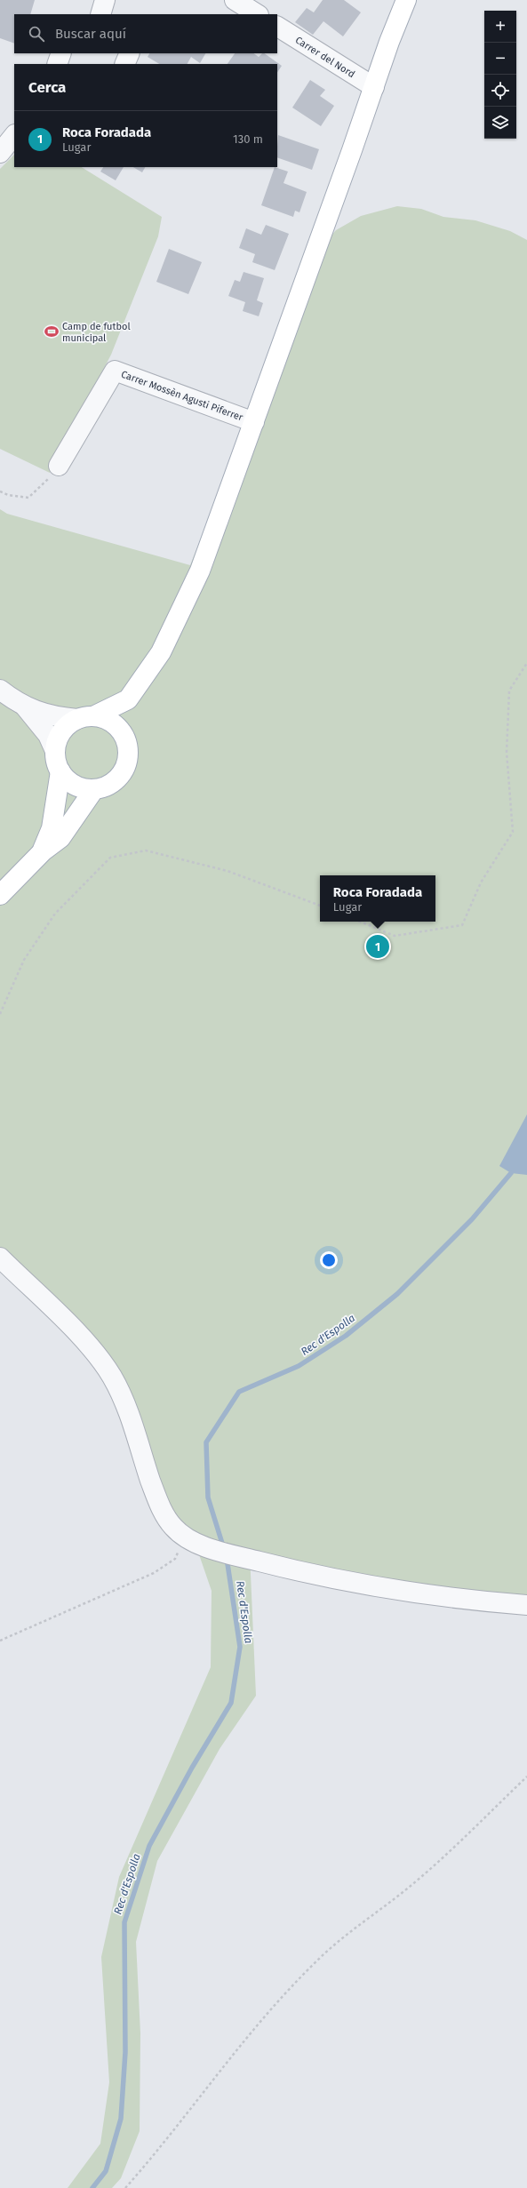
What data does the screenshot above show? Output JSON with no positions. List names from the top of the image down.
{
  "streets": {
    "street": ["Carrer del Nord", "Carrer Mossèn Agusti Piferrer"]
  },
  "water": ["Rec d'Espolla"],
  "places": {
    "sports": ["Camp de futbol municipal"]
  },
  "page": {
    "map_buttons": ["+", "−"],
    "search": "Buscar aquí",
    "heading": "Cerca",
    "list": [
      {
        "mark": "1",
        "name": "Roca Foradada",
        "note": "Lugar",
        "value": "130 m"
      }
    ],
    "popup": ["Roca Foradada", "Lugar"],
    "pins": "1"
  }
}
